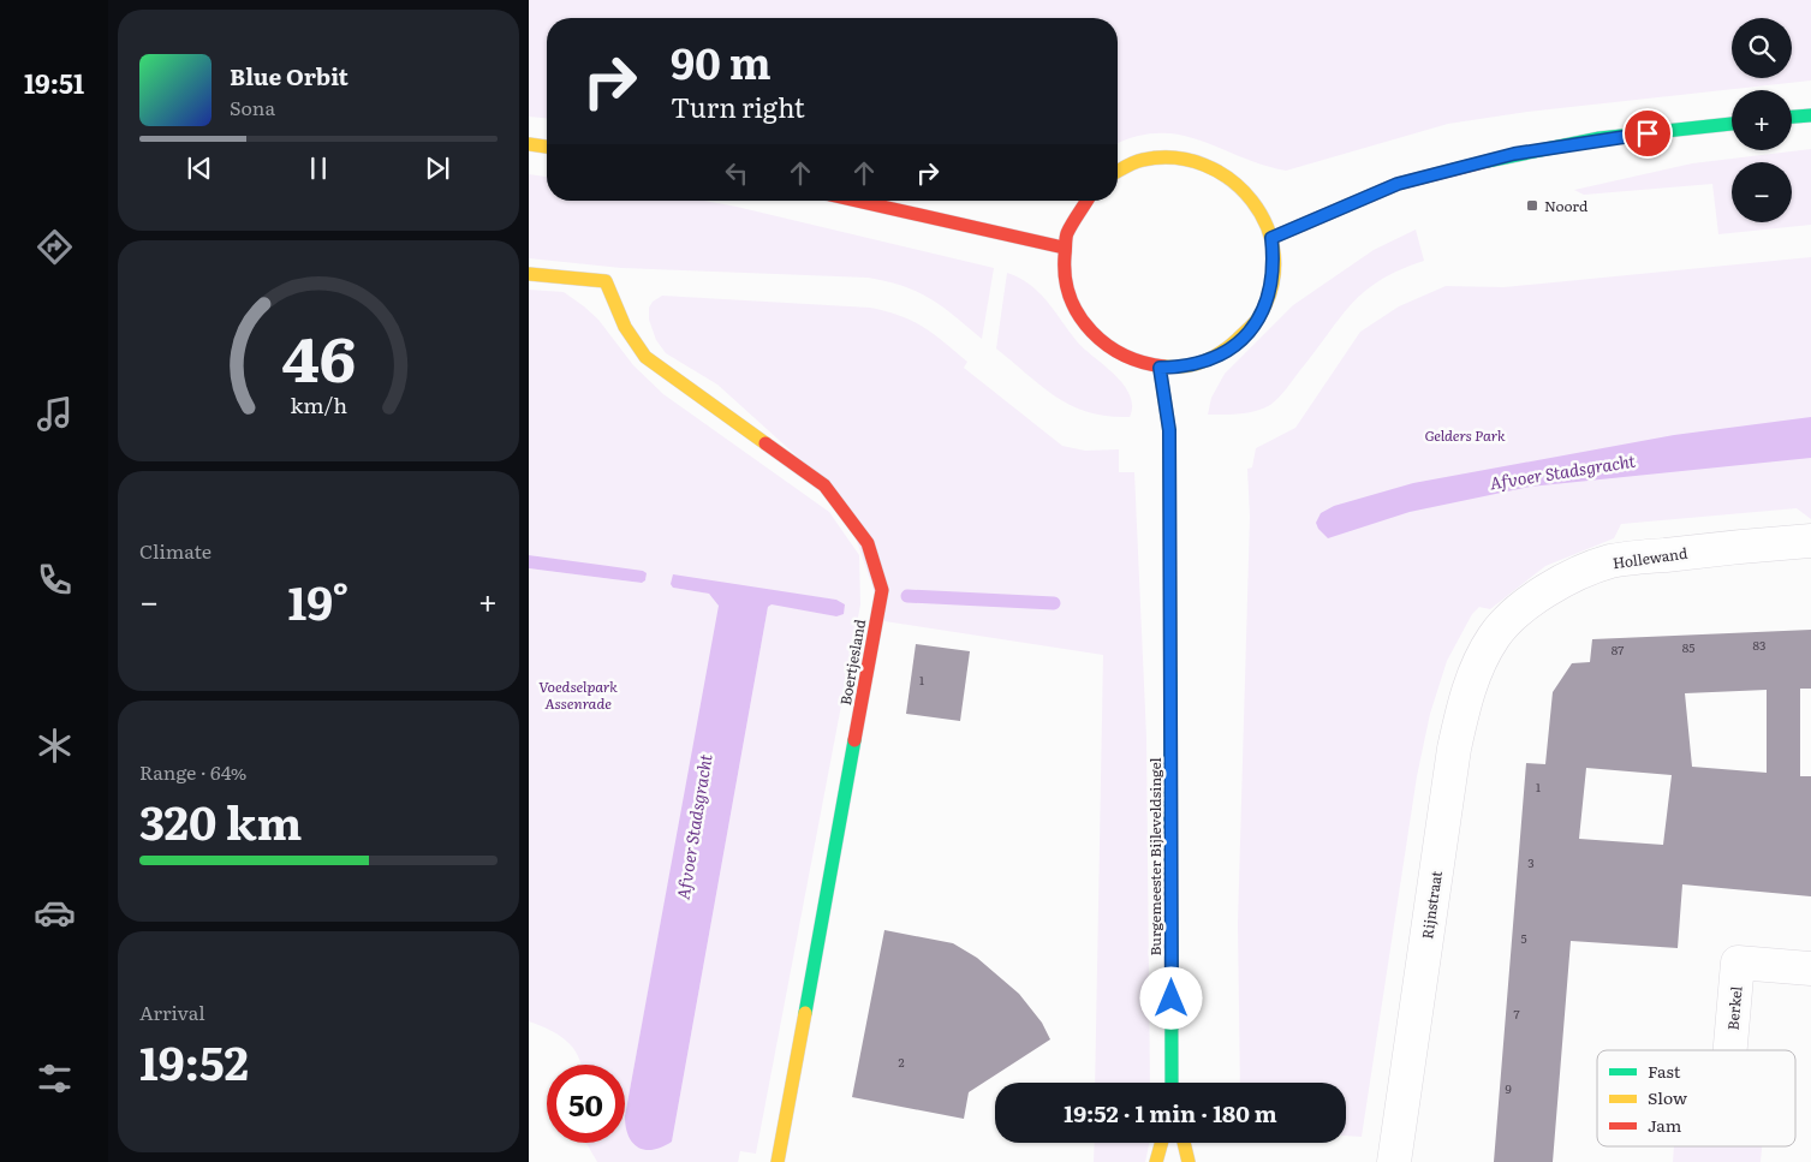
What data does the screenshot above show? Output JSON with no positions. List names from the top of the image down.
{
  "streets": {
    "main road": ["Boertjesland", "Burgemeester Bijleveldsingel"],
    "street": ["Hollewand", "Rijnstraat", "Berkel"]
  },
  "crossings": [
    ["Hollewand", "Rijnstraat"]
  ],
  "water": ["Afvoer Stadsgracht"],
  "parks": ["Gelders Park", "Voedselpark Assenrade"],
  "places": {
    "transit": ["Noord"]
  },
  "house_numbers": [
    "83",
    "85",
    "87",
    "1",
    "1",
    "3",
    "5",
    "7",
    "2",
    "9"
  ],
  "legend": ["Fast", "Slow", "Jam"],
  "page": {
    "tabs": "19:51",
    "map_buttons": ["+", "−"],
    "turn": ["90 m", "Turn right"],
    "song": ["Blue Orbit", "Sona"],
    "tile": [
      "Climate",
      ["Range · 64%", "320 km"],
      ["Arrival", "19:52"]
    ],
    "heat": ["−", "19°", "+"],
    "limit": "50",
    "trip": "19:52 · 1 min · 180 m",
    "gauge": ["46", "km/h"]
  }
}
